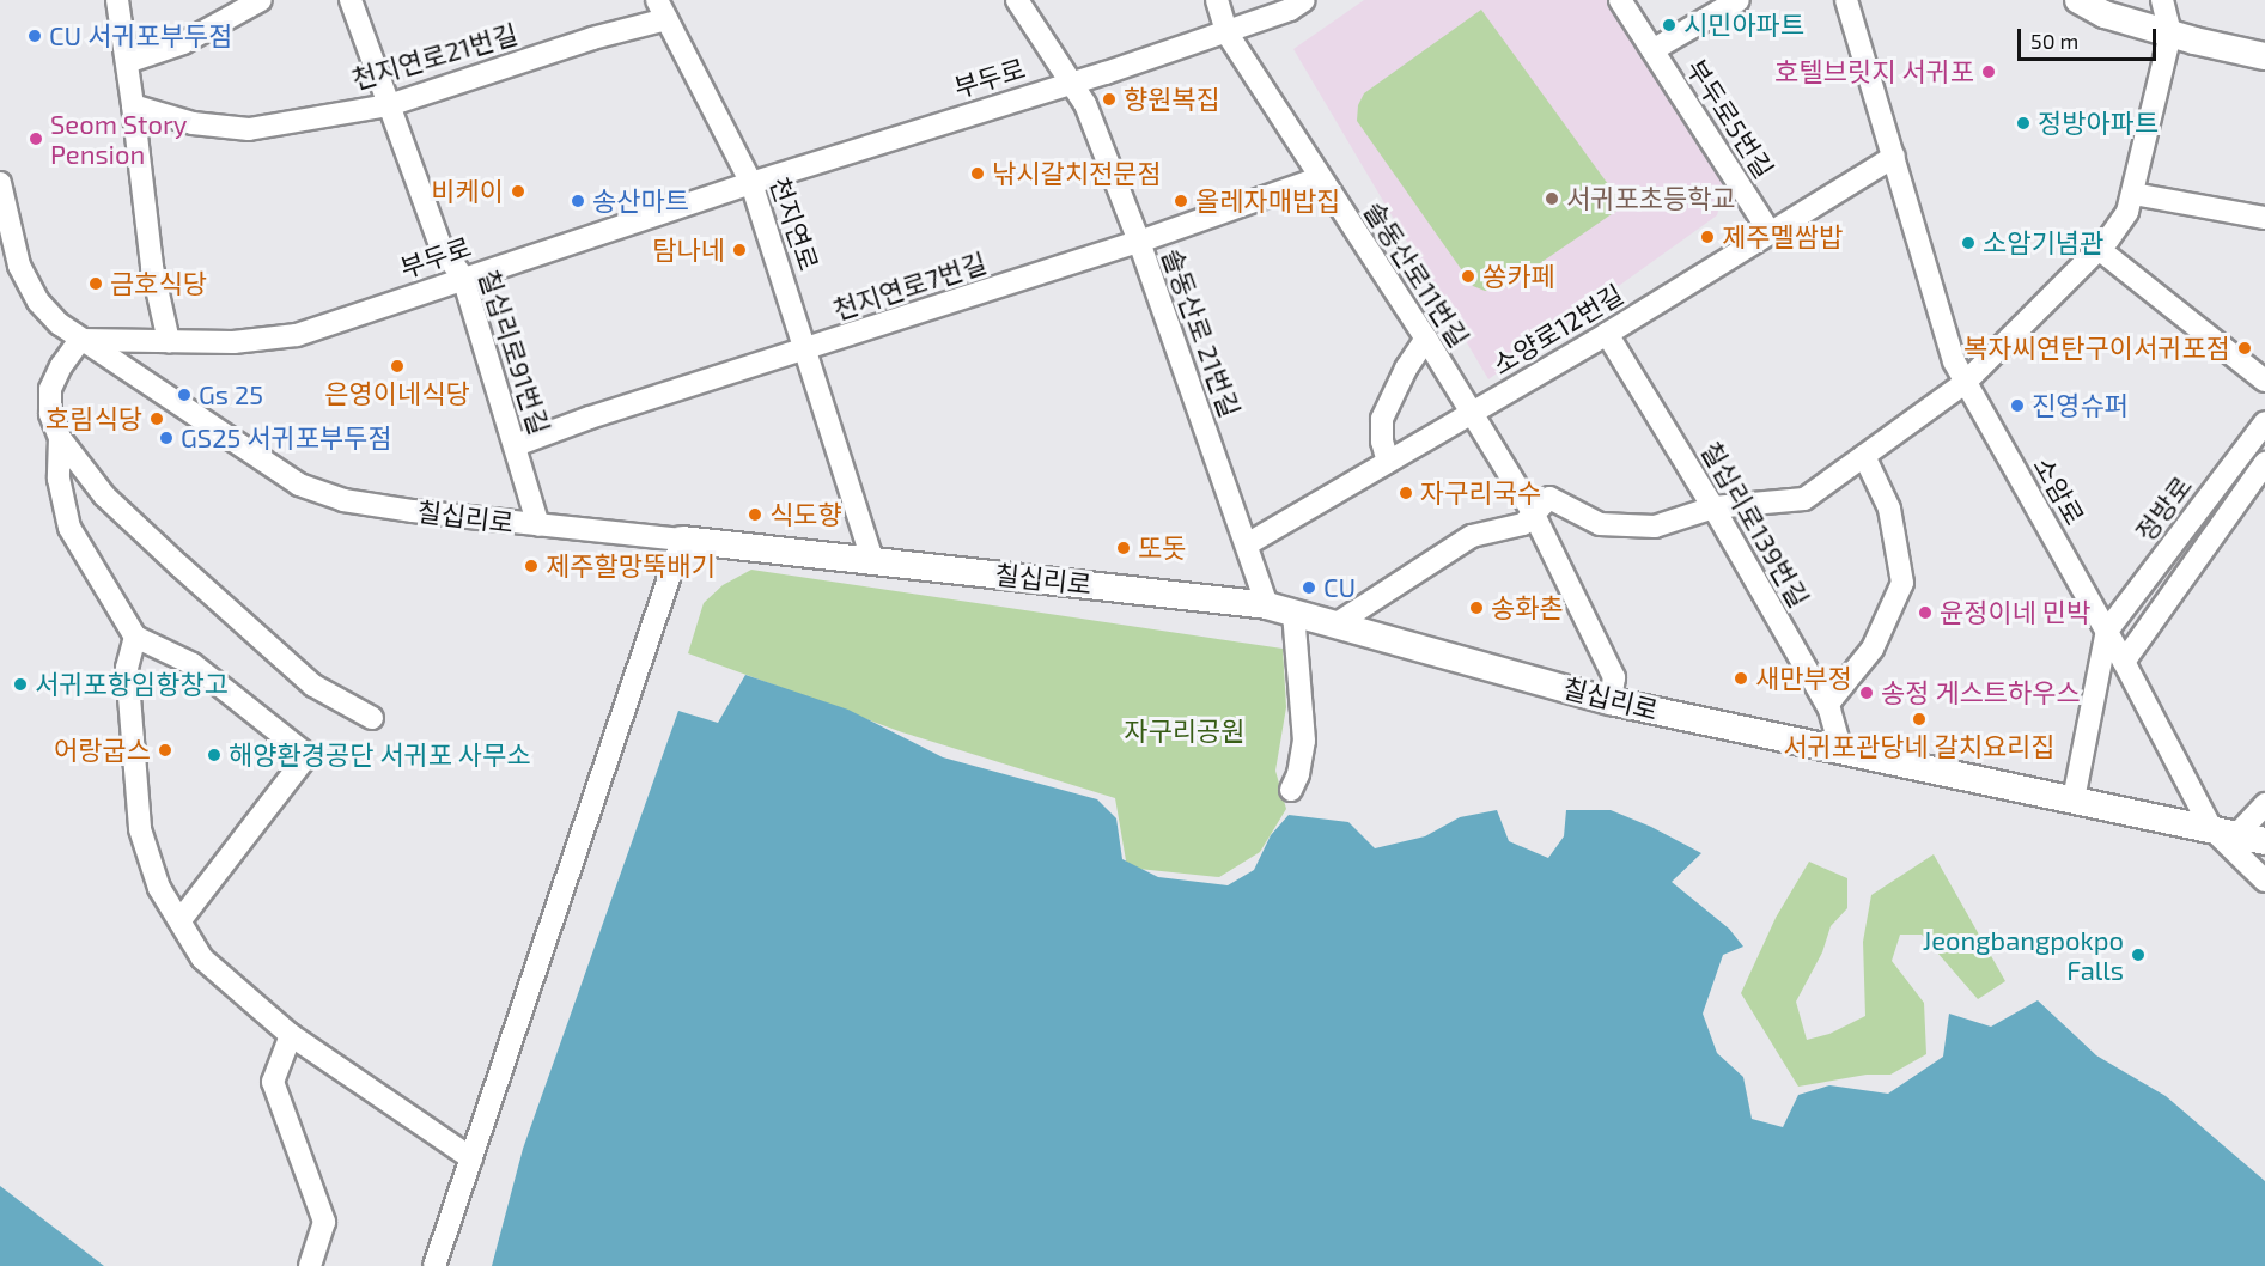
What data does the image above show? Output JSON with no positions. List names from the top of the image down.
{
  "streets": {
    "main road": ["칠십리로"],
    "street": [
      "천지연로21번길",
      "부두로",
      "부두로5번길",
      "천지연로",
      "솔동산로11번길",
      "천지연로7번길",
      "소양로12번길",
      "솔동산로 21번길",
      "칠십리로91번길",
      "소암로",
      "정방로",
      "칠십리로139번길"
    ]
  },
  "crossings": [
    ["천지연로21번길", "천지연로"],
    ["천지연로21번길", "칠십리로91번길"],
    ["부두로", "천지연로"],
    ["부두로", "솔동산로11번길"],
    ["부두로", "솔동산로 21번길"],
    ["부두로", "칠십리로91번길"],
    ["부두로", "칠십리로"],
    ["부두로5번길", "소양로12번길"],
    ["천지연로", "천지연로7번길"],
    ["천지연로", "칠십리로"],
    ["솔동산로11번길", "천지연로7번길"],
    ["솔동산로11번길", "소양로12번길"],
    ["솔동산로11번길", "칠십리로"],
    ["천지연로7번길", "솔동산로 21번길"],
    ["천지연로7번길", "칠십리로91번길"],
    ["소양로12번길", "솔동산로 21번길"],
    ["소양로12번길", "소암로"],
    ["소양로12번길", "칠십리로139번길"],
    ["솔동산로 21번길", "칠십리로"],
    ["칠십리로91번길", "칠십리로"],
    ["소암로", "정방로"],
    ["소암로", "칠십리로"],
    ["칠십리로", "칠십리로139번길"]
  ],
  "parks": ["자구리공원"],
  "places": [
    "시민아파트",
    "CU 서귀포부두점",
    "호텔브릿지 서귀포",
    "향원복집",
    "정방아파트",
    "Seom Story Pension",
    "낚시갈치전문점",
    "비케이",
    "서귀포초등학교",
    "송산마트",
    "올레자매밥집",
    "제주멜쌈밥",
    "소암기념관",
    "탐나네",
    "쏭카페",
    "금호식당",
    "복자씨연탄구이서귀포점",
    "은영이네식당",
    "Gs 25",
    "진영슈퍼",
    "호림식당",
    "GS25 서귀포부두점",
    "자구리국수",
    "식도향",
    "또돗",
    "제주할망뚝배기",
    "CU",
    "송화촌",
    "윤정이네 민박",
    "새만부정",
    "서귀포항임항창고",
    "송정 게스트하우스",
    "서귀포관당네 갈치요리집",
    "어랑굽스",
    "해양환경공단 서귀포 사무소",
    "Jeongbangpokpo Falls"
  ],
  "scale_bar": "50 m"
}
